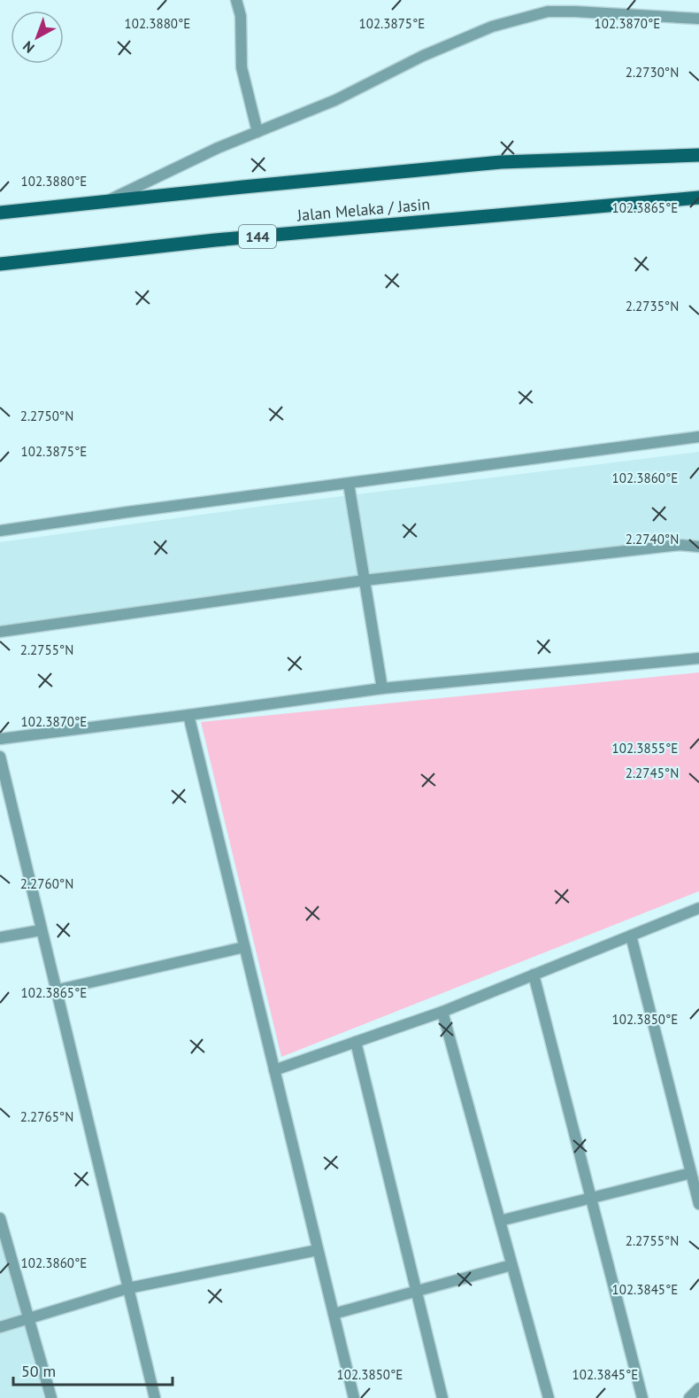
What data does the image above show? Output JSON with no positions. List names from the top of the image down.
{
  "streets": {
    "main road": ["Jalan Melaka / Jasin", "144"]
  },
  "scale_bar": "50 m",
  "north": "bottom left",
  "coordinates": [
    "102.3880°E",
    "102.3875°E",
    "102.3870°E",
    "2.2730°N",
    "102.3865°E",
    "2.2735°N",
    "2.2750°N",
    "102.3860°E",
    "2.2740°N",
    "2.2755°N",
    "102.3855°E",
    "2.2745°N",
    "2.2760°N",
    "102.3850°E",
    "2.2765°N",
    "102.3845°E"
  ]
}
